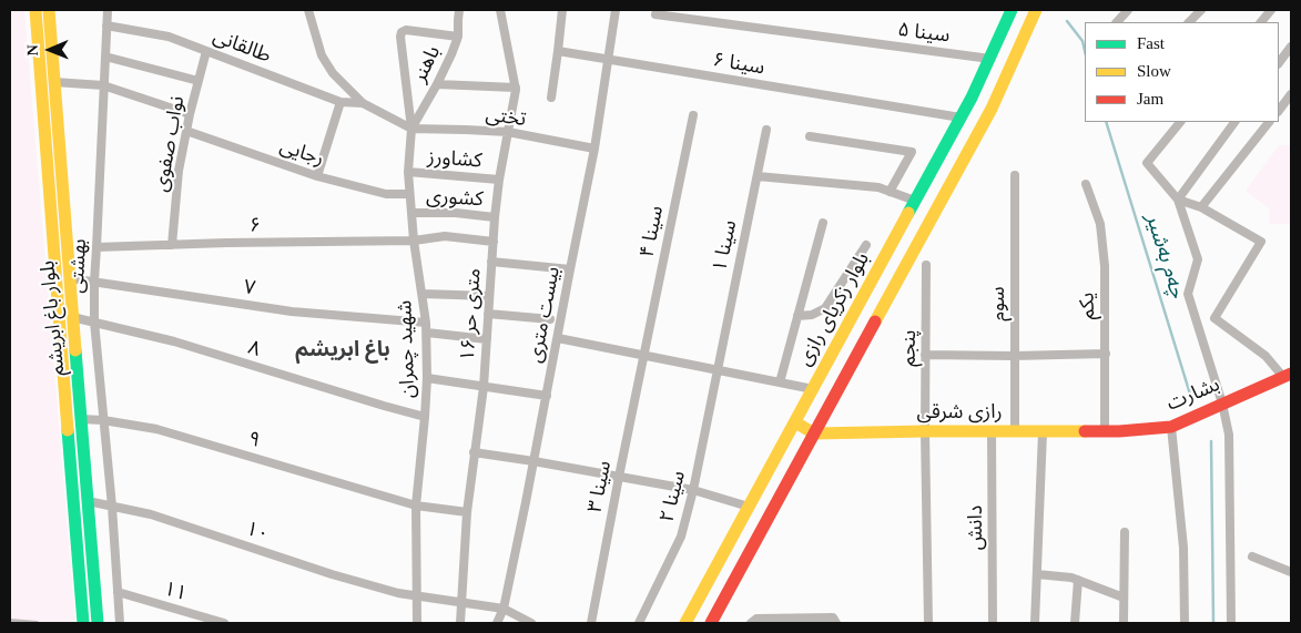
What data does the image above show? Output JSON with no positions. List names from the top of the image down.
{
  "streets": {
    "main road": [
      "بلوار زکریای رازی",
      "بلوار باغ ابریشم",
      "بشارت",
      "رازی شرقی"
    ],
    "street": [
      "سینا ۵",
      "طالقانی",
      "باهنر",
      "سینا ۶",
      "تختی",
      "نواب صفوی",
      "رجایی",
      "کشاورز",
      "کشوری",
      "۶",
      "سینا ۴",
      "۱ سینا",
      "بهشتی",
      "۷",
      "سوم",
      "یکم",
      "۱۶ متری حر",
      "بیست متری",
      "پنجم",
      "۸",
      "شهید چمران",
      "۹",
      "سینا ۳",
      "سینا ۲",
      "دانش",
      "۱۰",
      "۱۱"
    ]
  },
  "crossings": [
    ["سینا ۵", "بلوار زکریای رازی"],
    ["طالقانی", "نواب صفوی"],
    ["طالقانی", "بهشتی"],
    ["باهنر", "تختی"],
    ["باهنر", "شهید چمران"],
    ["سینا ۶", "بلوار زکریای رازی"],
    ["سینا ۶", "بیست متری"],
    ["تختی", "۱۶ متری حر"],
    ["تختی", "بیست متری"],
    ["تختی", "شهید چمران"],
    ["نواب صفوی", "رجایی"],
    ["نواب صفوی", "۶"],
    ["رجایی", "شهید چمران"],
    ["کشاورز", "۱۶ متری حر"],
    ["کشاورز", "شهید چمران"],
    ["کشوری", "۱۶ متری حر"],
    ["کشوری", "شهید چمران"],
    ["۶", "بهشتی"],
    ["۶", "۱۶ متری حر"],
    ["۶", "شهید چمران"],
    ["سینا ۴", "سینا ۳"],
    ["۱ سینا", "سینا ۲"],
    ["بهشتی", "۷"],
    ["بهشتی", "۸"],
    ["بهشتی", "۹"],
    ["بهشتی", "۱۰"],
    ["بهشتی", "۱۱"],
    ["۷", "بلوار باغ ابریشم"],
    ["۷", "شهید چمران"],
    ["سوم", "رازی شرقی"],
    ["یکم", "بشارت"],
    ["یکم", "رازی شرقی"],
    ["۱۶ متری حر", "۹"],
    ["۱۶ متری حر", "۱۰"],
    ["بیست متری", "۱۰"],
    ["بلوار باغ ابریشم", "۸"],
    ["بلوار باغ ابریشم", "۹"],
    ["بلوار باغ ابریشم", "۱۰"],
    ["پنجم", "رازی شرقی"],
    ["۸", "شهید چمران"],
    ["شهید چمران", "۹"],
    ["شهید چمران", "۱۰"],
    ["بشارت", "رازی شرقی"],
    ["رازی شرقی", "دانش"]
  ],
  "districts": ["باغ ابریشم"],
  "water": ["چەم بەشیر"],
  "legend": ["Fast", "Slow", "Jam"],
  "north": "left"
}
